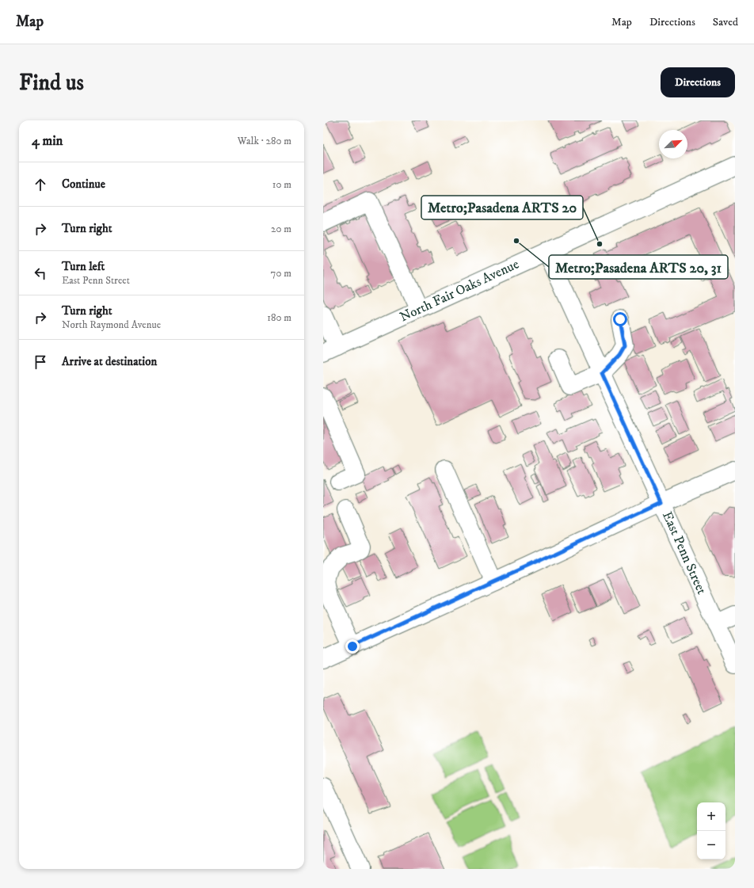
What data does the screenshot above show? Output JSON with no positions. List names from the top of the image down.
{
  "streets": {
    "street": ["North Fair Oaks Avenue", "East Penn Street"]
  },
  "crossings": [
    ["North Fair Oaks Avenue", "East Penn Street"]
  ],
  "places": ["Metro;Pasadena ARTS 20, 31", "Metro;Pasadena ARTS 20"],
  "north": "top right",
  "page": {
    "header": "Map",
    "nav": ["Map", "Directions", "Saved"],
    "buttons": "Directions",
    "title": "Find us",
    "heading": ["4 min", "Walk · 280 m"],
    "list": [
      ["Continue", "10 m"],
      ["Turn right", "20 m"],
      ["Turn left", "East Penn Street", "70 m"],
      ["Turn right", "North Raymond Avenue", "180 m"],
      "Arrive at destination"
    ],
    "map_buttons": ["+", "−"]
  }
}
